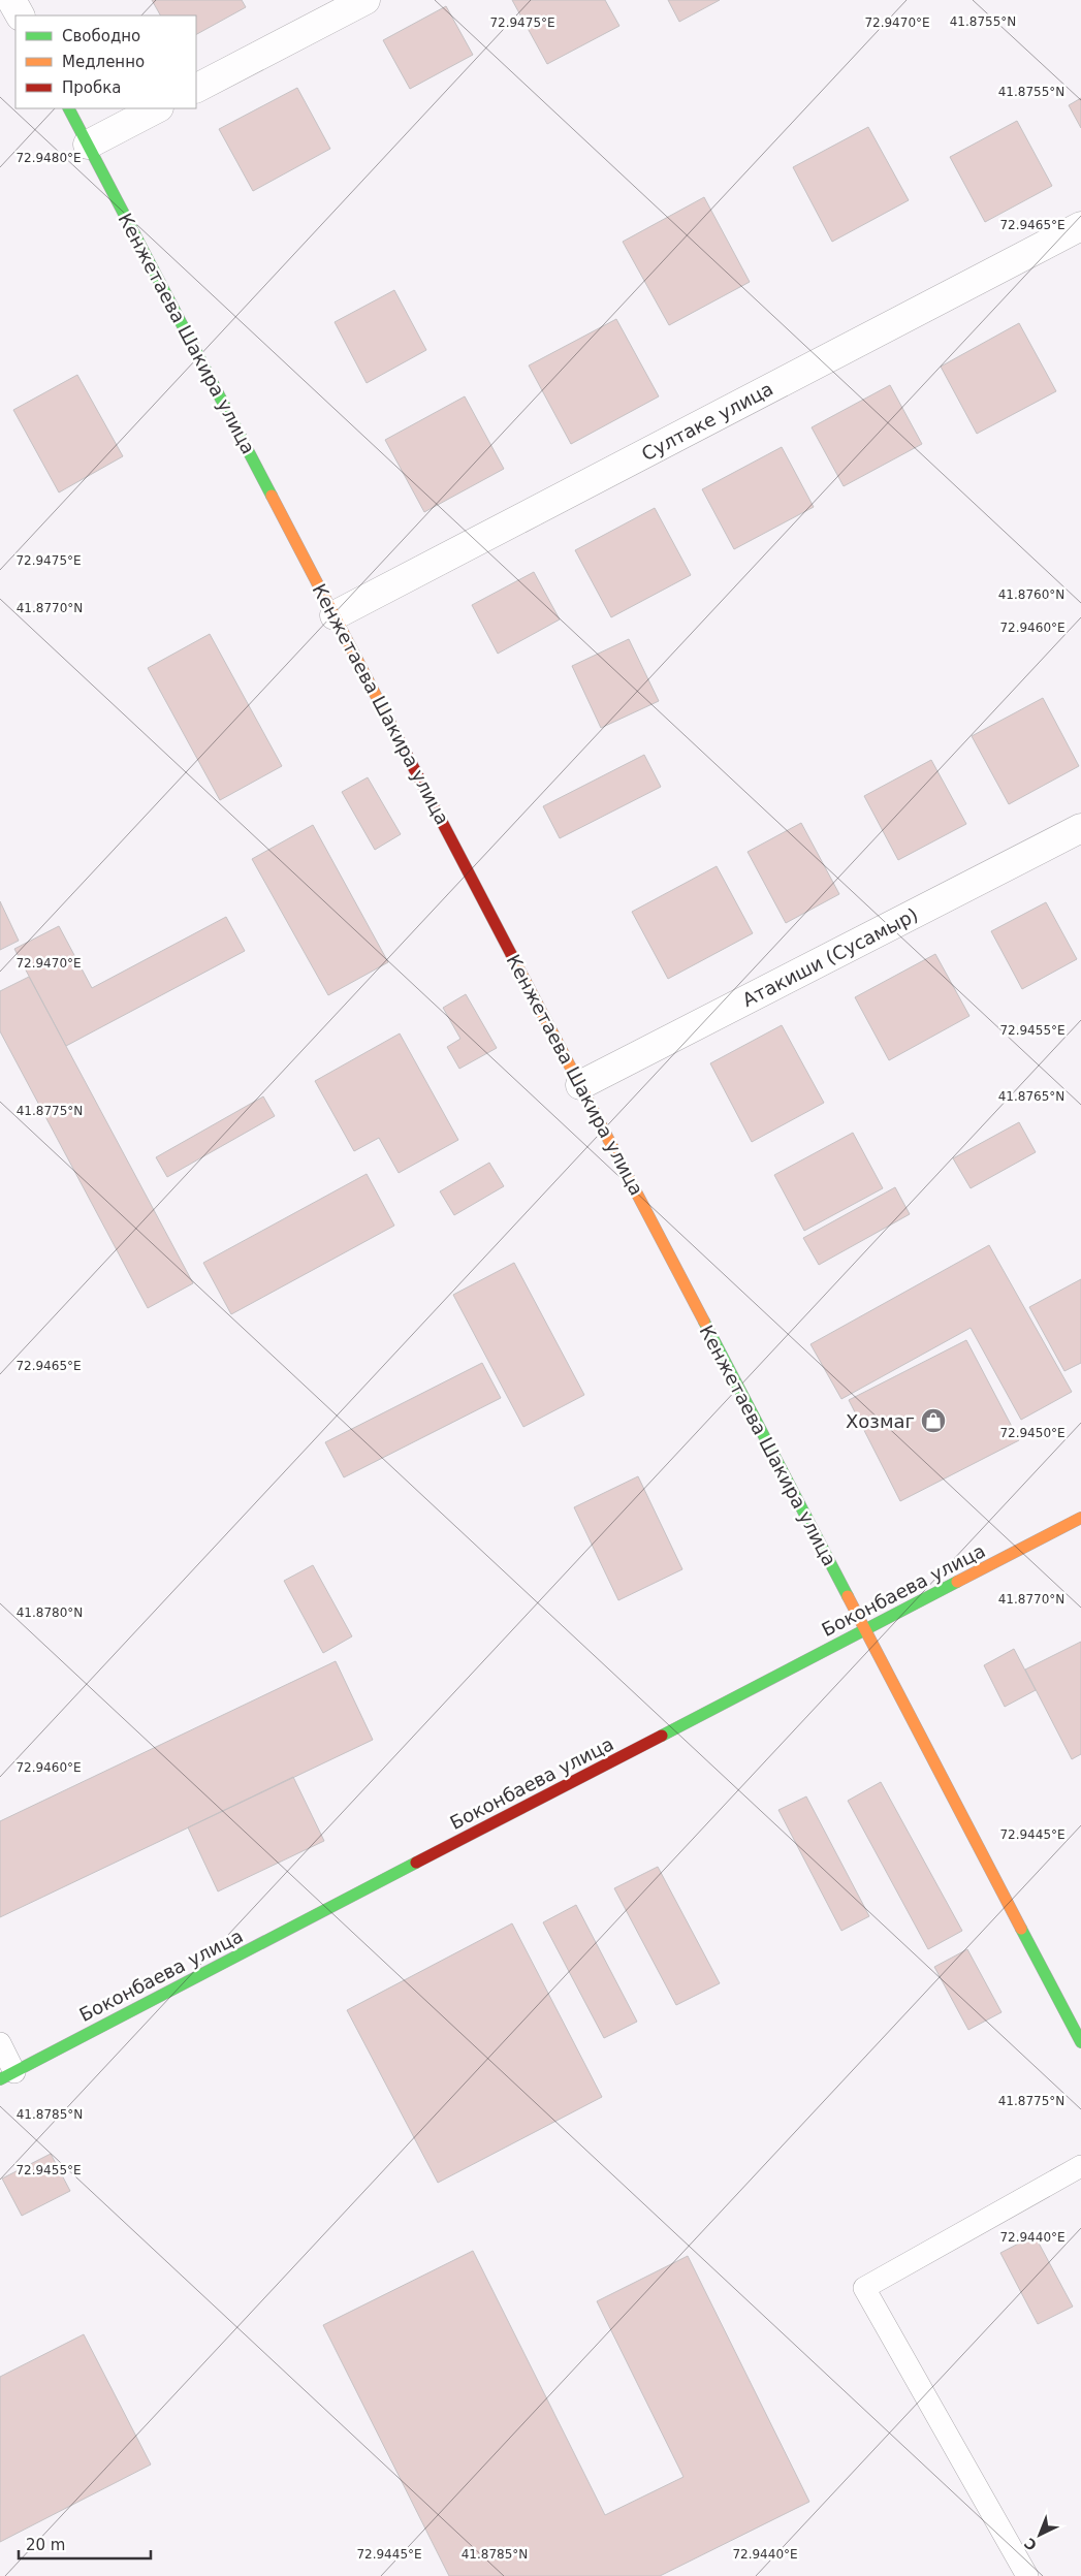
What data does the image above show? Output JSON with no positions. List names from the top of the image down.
{
  "streets": {
    "street": [
      "Кенжетаева Шакира улица",
      "Султаке улица",
      "Атакиши (Сусамыр)",
      "Боконбаева улица"
    ]
  },
  "crossings": [
    ["Кенжетаева Шакира улица", "Султаке улица"],
    ["Кенжетаева Шакира улица", "Атакиши (Сусамыр)"],
    ["Кенжетаева Шакира улица", "Боконбаева улица"]
  ],
  "places": {
    "shop": ["Хозмаг"]
  },
  "legend": ["Свободно", "Медленно", "Пробка"],
  "scale_bar": "20 m",
  "north": "bottom left",
  "coordinates": [
    "41.8755°N",
    "72.9475°E",
    "72.9470°E",
    "72.9480°E",
    "72.9465°E",
    "41.8760°N",
    "41.8770°N",
    "72.9460°E",
    "72.9455°E",
    "41.8765°N",
    "41.8775°N",
    "72.9450°E",
    "41.8780°N",
    "72.9445°E",
    "41.8785°N",
    "72.9440°E"
  ]
}
